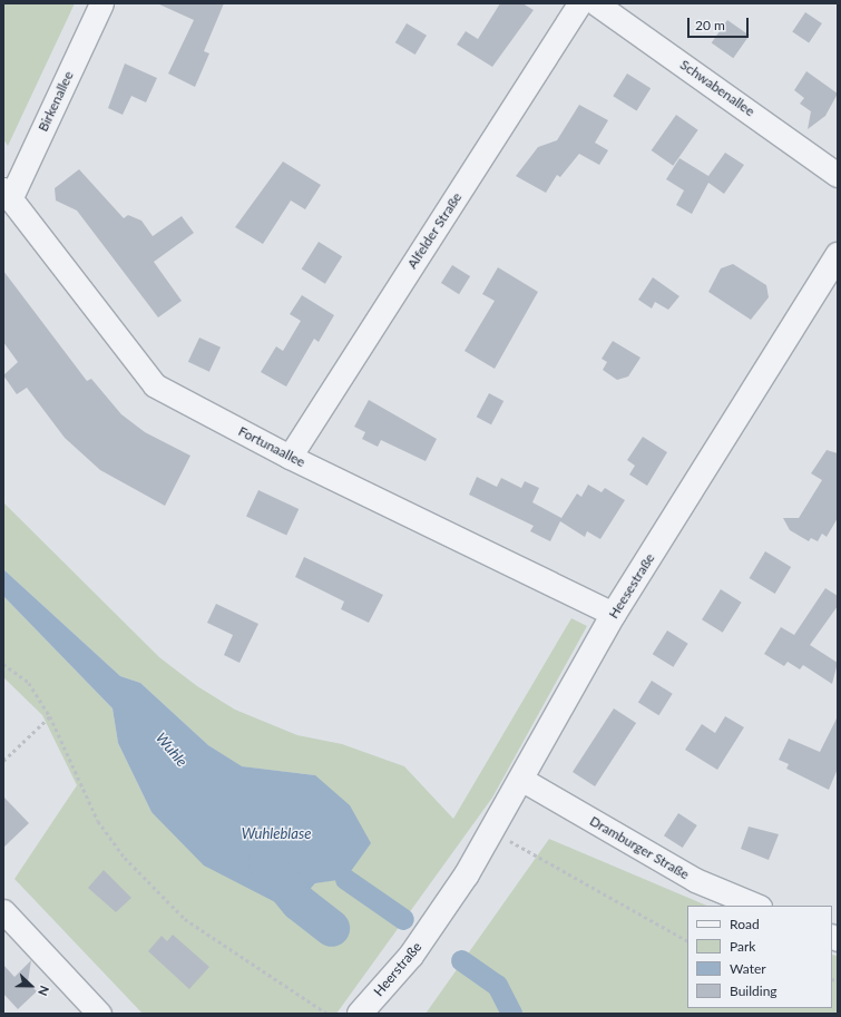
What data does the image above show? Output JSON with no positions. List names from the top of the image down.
{
  "streets": {
    "street": [
      "Schwabenallee",
      "Birkenallee",
      "Alfelder Straße",
      "Fortunaallee",
      "Heesestraße",
      "Dramburger Straße",
      "Heerstraße"
    ]
  },
  "crossings": [
    ["Birkenallee", "Fortunaallee"],
    ["Alfelder Straße", "Fortunaallee"],
    ["Fortunaallee", "Heesestraße"],
    ["Heesestraße", "Dramburger Straße"],
    ["Heesestraße", "Heerstraße"]
  ],
  "water": ["Wuhle", "Wuhleblase"],
  "legend": [
    "Road",
    "Park",
    "Water",
    "Building"
  ],
  "scale_bar": "20 m",
  "north": "right"
}
